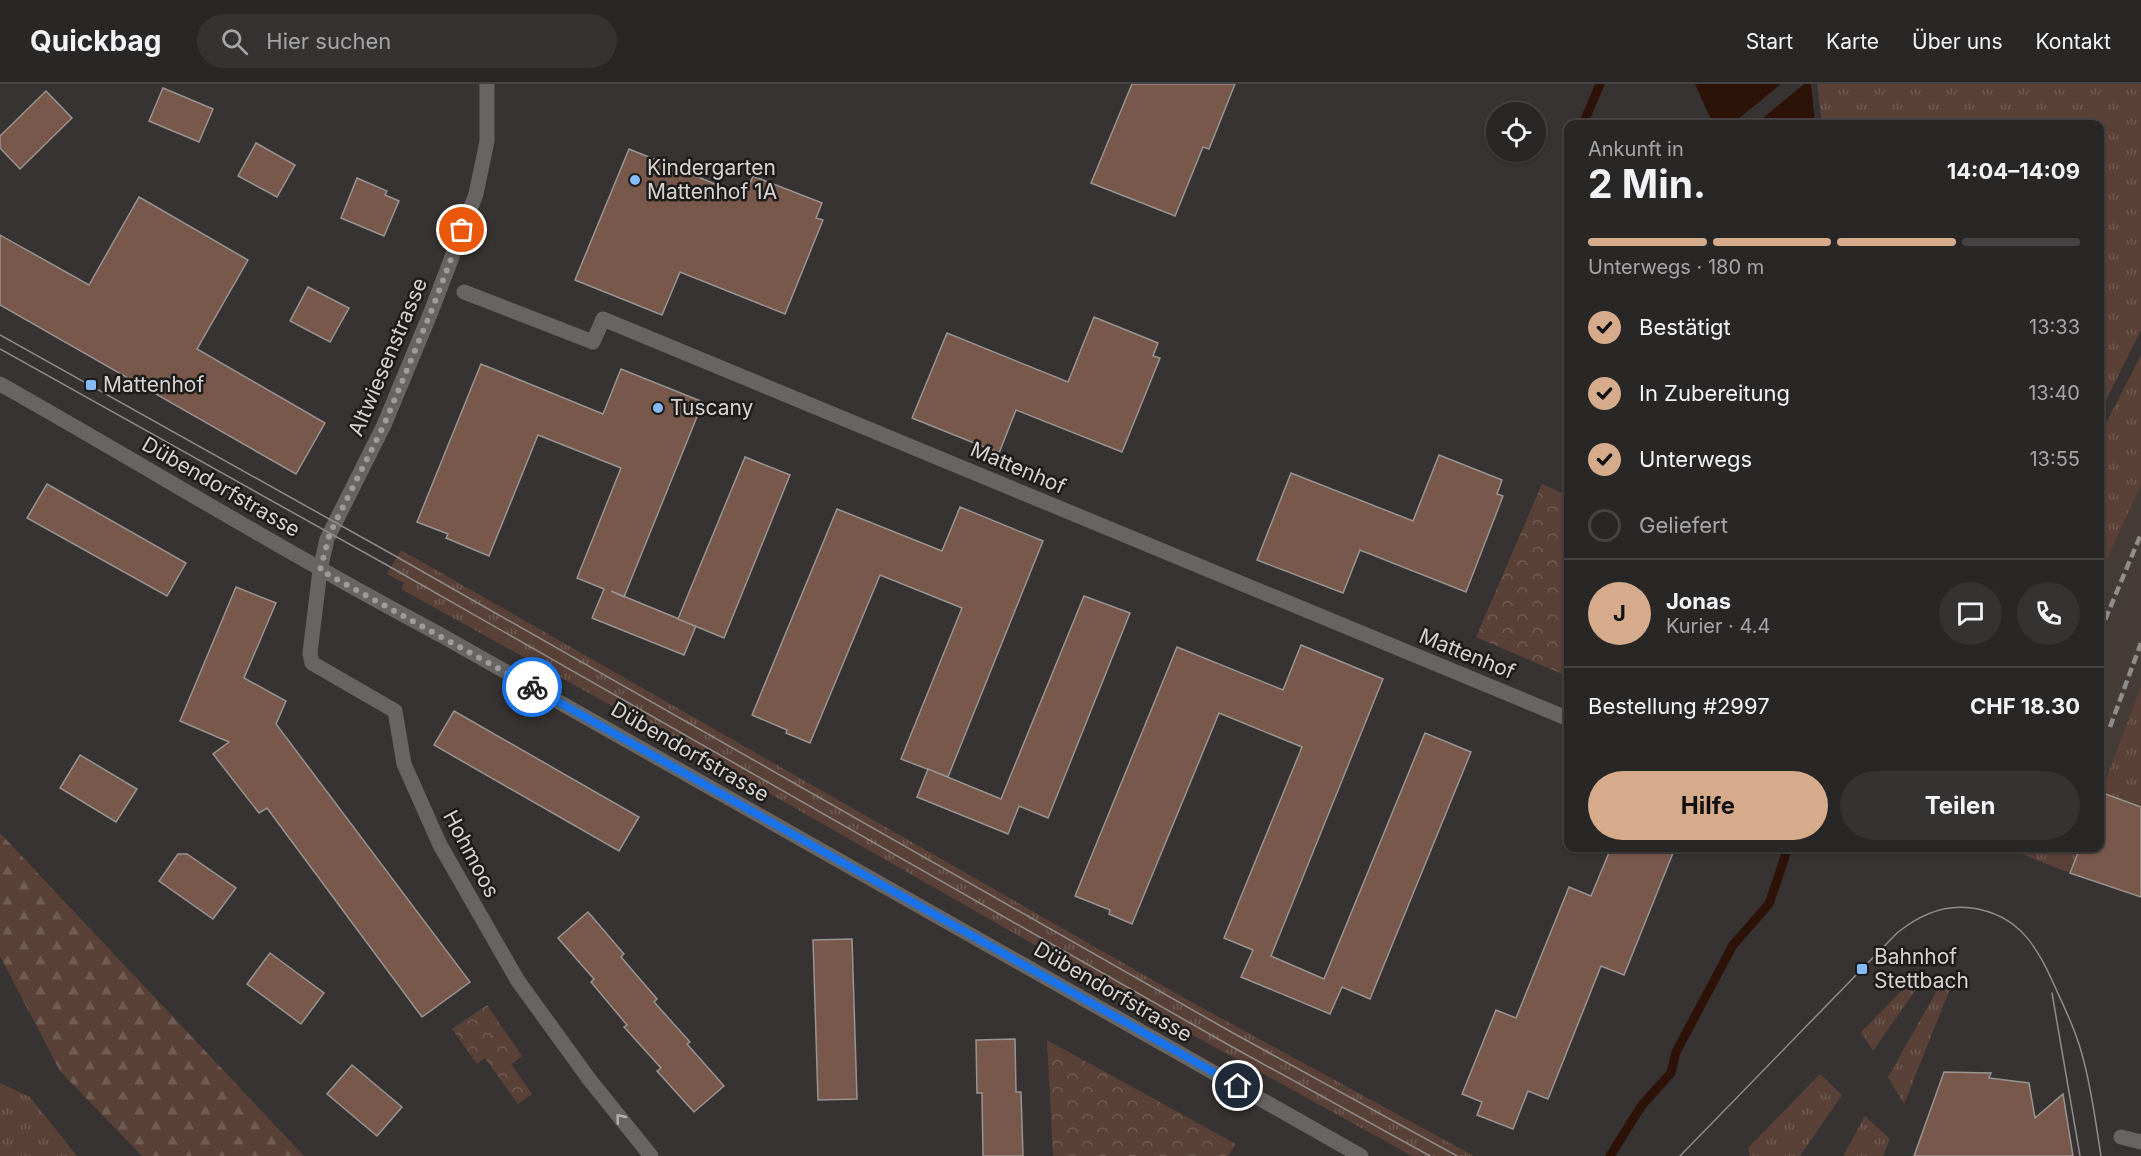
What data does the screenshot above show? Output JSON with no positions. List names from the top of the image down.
{
  "streets": {
    "street": [
      "Altwiesenstrasse",
      "Mattenhof",
      "Dübendorfstrasse",
      "Hohmoos"
    ]
  },
  "crossings": [
    ["Altwiesenstrasse", "Dübendorfstrasse"],
    ["Altwiesenstrasse", "Hohmoos"],
    ["Dübendorfstrasse", "Hohmoos"]
  ],
  "one_way": ["Hohmoos"],
  "places": {
    "other": ["Kindergarten Mattenhof 1A", "Tuscany"],
    "transit": ["Mattenhof", "Bahnhof Stettbach"]
  },
  "page": {
    "header": "Quickbag",
    "search": "Hier suchen",
    "nav": [
      "Start",
      "Karte",
      "Über uns",
      "Kontakt"
    ],
    "heading": ["2 Min.", "Ankunft in", "14:04–14:09"],
    "panel": [
      "Jonas",
      "Kurier · 4.4",
      "Bestellung #2997",
      "CHF 18.30"
    ],
    "bar": "Unterwegs · 180 m",
    "list": [
      ["Bestätigt", "13:33"],
      ["In Zubereitung", "13:40"],
      ["Unterwegs", "13:55"],
      "Geliefert"
    ],
    "round": "J",
    "buttons": ["Hilfe", "Teilen"]
  }
}
